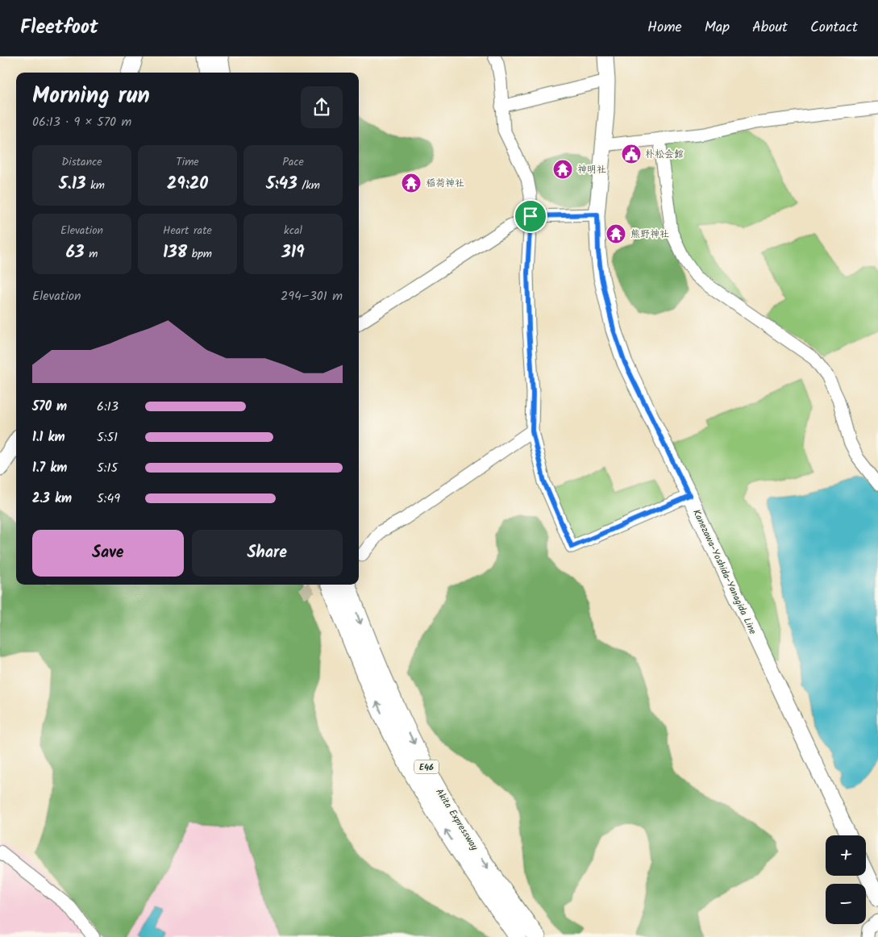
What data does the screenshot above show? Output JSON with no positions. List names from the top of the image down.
{
  "streets": {
    "highway": ["E46", "Akita Expressway"],
    "main road": ["Kanezawa-Yoshida-Yanagida Line"]
  },
  "places": {
    "public building": ["朴松会館"],
    "temple": ["神明社", "稲荷神社", "熊野神社"]
  },
  "page": {
    "header": "Fleetfoot",
    "nav": [
      "Home",
      "Map",
      "About",
      "Contact"
    ],
    "heading": ["Morning run", "06:13 · 9 × 570 m"],
    "stats": [
      ["Distance", "5.13 km"],
      ["Time", "29:20"],
      ["Pace", "5:43 /km"],
      ["Elevation", "63 m"],
      ["Heart rate", "138 bpm"],
      ["kcal", "319"]
    ],
    "chart": ["Elevation", "294–301 m"],
    "list": [
      {
        "name": "570 m",
        "note": "6:13"
      },
      {
        "name": "1.1 km",
        "note": "5:51"
      },
      {
        "name": "1.7 km",
        "note": "5:15"
      },
      {
        "name": "2.3 km",
        "note": "5:49"
      }
    ],
    "buttons": ["Save", "Share"],
    "map_buttons": ["+", "−"]
  }
}
